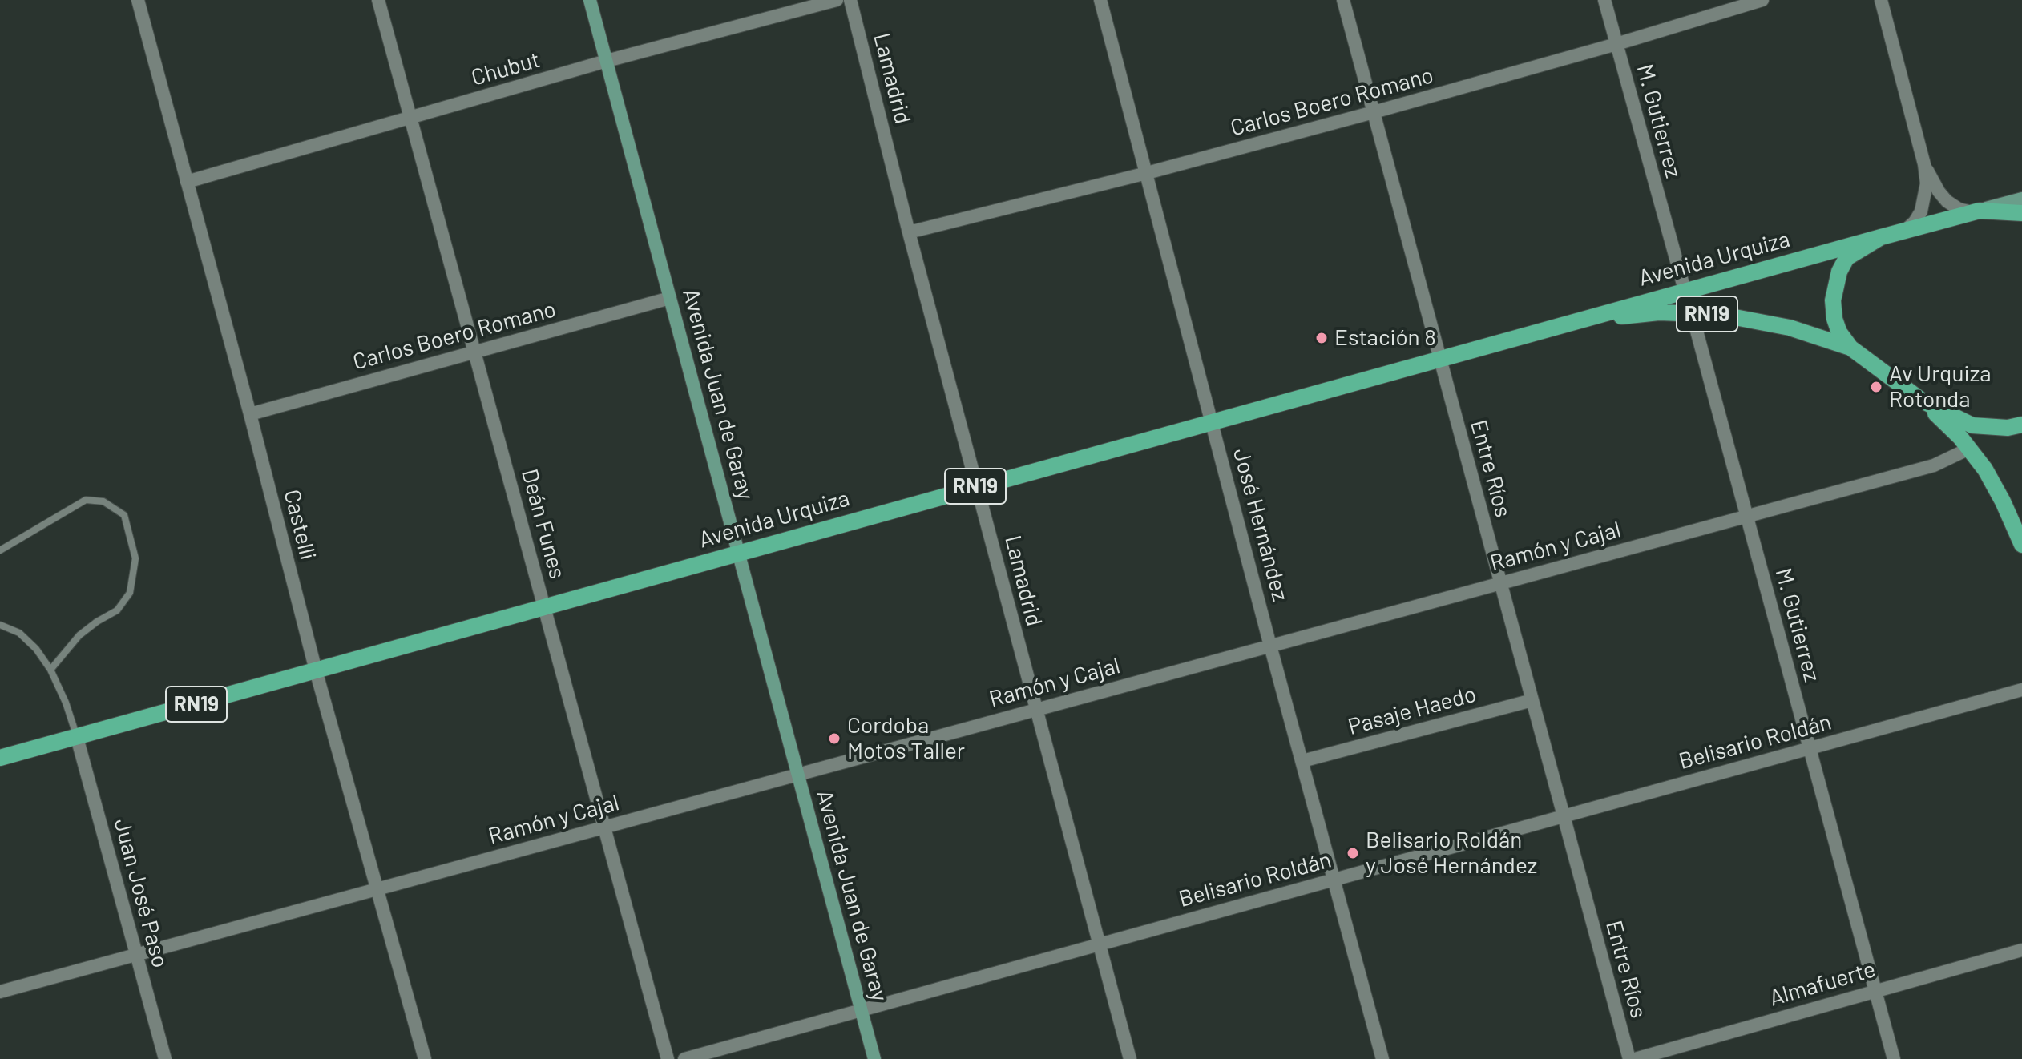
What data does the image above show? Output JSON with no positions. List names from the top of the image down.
{
  "streets": {
    "main road": ["Avenida Urquiza", "RN19"],
    "street": [
      "Chubut",
      "Lamadrid",
      "Carlos Boero Romano",
      "M. Gutierrez",
      "Avenida Juan de Garay",
      "Entre Ríos",
      "Deán Funes",
      "Castelli",
      "José Hernández",
      "Ramón y Cajal",
      "Pasaje Haedo",
      "Belisario Roldán",
      "Juan José Paso",
      "Almafuerte"
    ]
  },
  "crossings": [
    ["Chubut", "Avenida Juan de Garay"],
    ["Chubut", "Deán Funes"],
    ["Chubut", "Castelli"],
    ["Lamadrid", "Carlos Boero Romano"],
    ["Lamadrid", "Avenida Urquiza"],
    ["Lamadrid", "Ramón y Cajal"],
    ["Lamadrid", "Belisario Roldán"],
    ["Carlos Boero Romano", "M. Gutierrez"],
    ["Carlos Boero Romano", "Avenida Juan de Garay"],
    ["Carlos Boero Romano", "Entre Ríos"],
    ["Carlos Boero Romano", "Deán Funes"],
    ["Carlos Boero Romano", "Castelli"],
    ["Carlos Boero Romano", "José Hernández"],
    ["M. Gutierrez", "Avenida Urquiza"],
    ["M. Gutierrez", "Ramón y Cajal"],
    ["M. Gutierrez", "Belisario Roldán"],
    ["M. Gutierrez", "Almafuerte"],
    ["Avenida Urquiza", "RN19"],
    ["Avenida Urquiza", "Avenida Juan de Garay"],
    ["Avenida Urquiza", "Entre Ríos"],
    ["Avenida Urquiza", "Deán Funes"],
    ["Avenida Urquiza", "Castelli"],
    ["Avenida Urquiza", "José Hernández"],
    ["Avenida Urquiza", "Juan José Paso"],
    ["RN19", "Ramón y Cajal"],
    ["Avenida Juan de Garay", "Ramón y Cajal"],
    ["Avenida Juan de Garay", "Belisario Roldán"],
    ["Entre Ríos", "Ramón y Cajal"],
    ["Entre Ríos", "Pasaje Haedo"],
    ["Entre Ríos", "Belisario Roldán"],
    ["Deán Funes", "Ramón y Cajal"],
    ["Castelli", "Ramón y Cajal"],
    ["José Hernández", "Ramón y Cajal"],
    ["José Hernández", "Pasaje Haedo"],
    ["José Hernández", "Belisario Roldán"],
    ["Ramón y Cajal", "Juan José Paso"]
  ],
  "places": [
    "Estación 8",
    "Av Urquiza Rotonda",
    "Cordoba Motos Taller",
    "Belisario Roldán y José Hernández"
  ]
}
